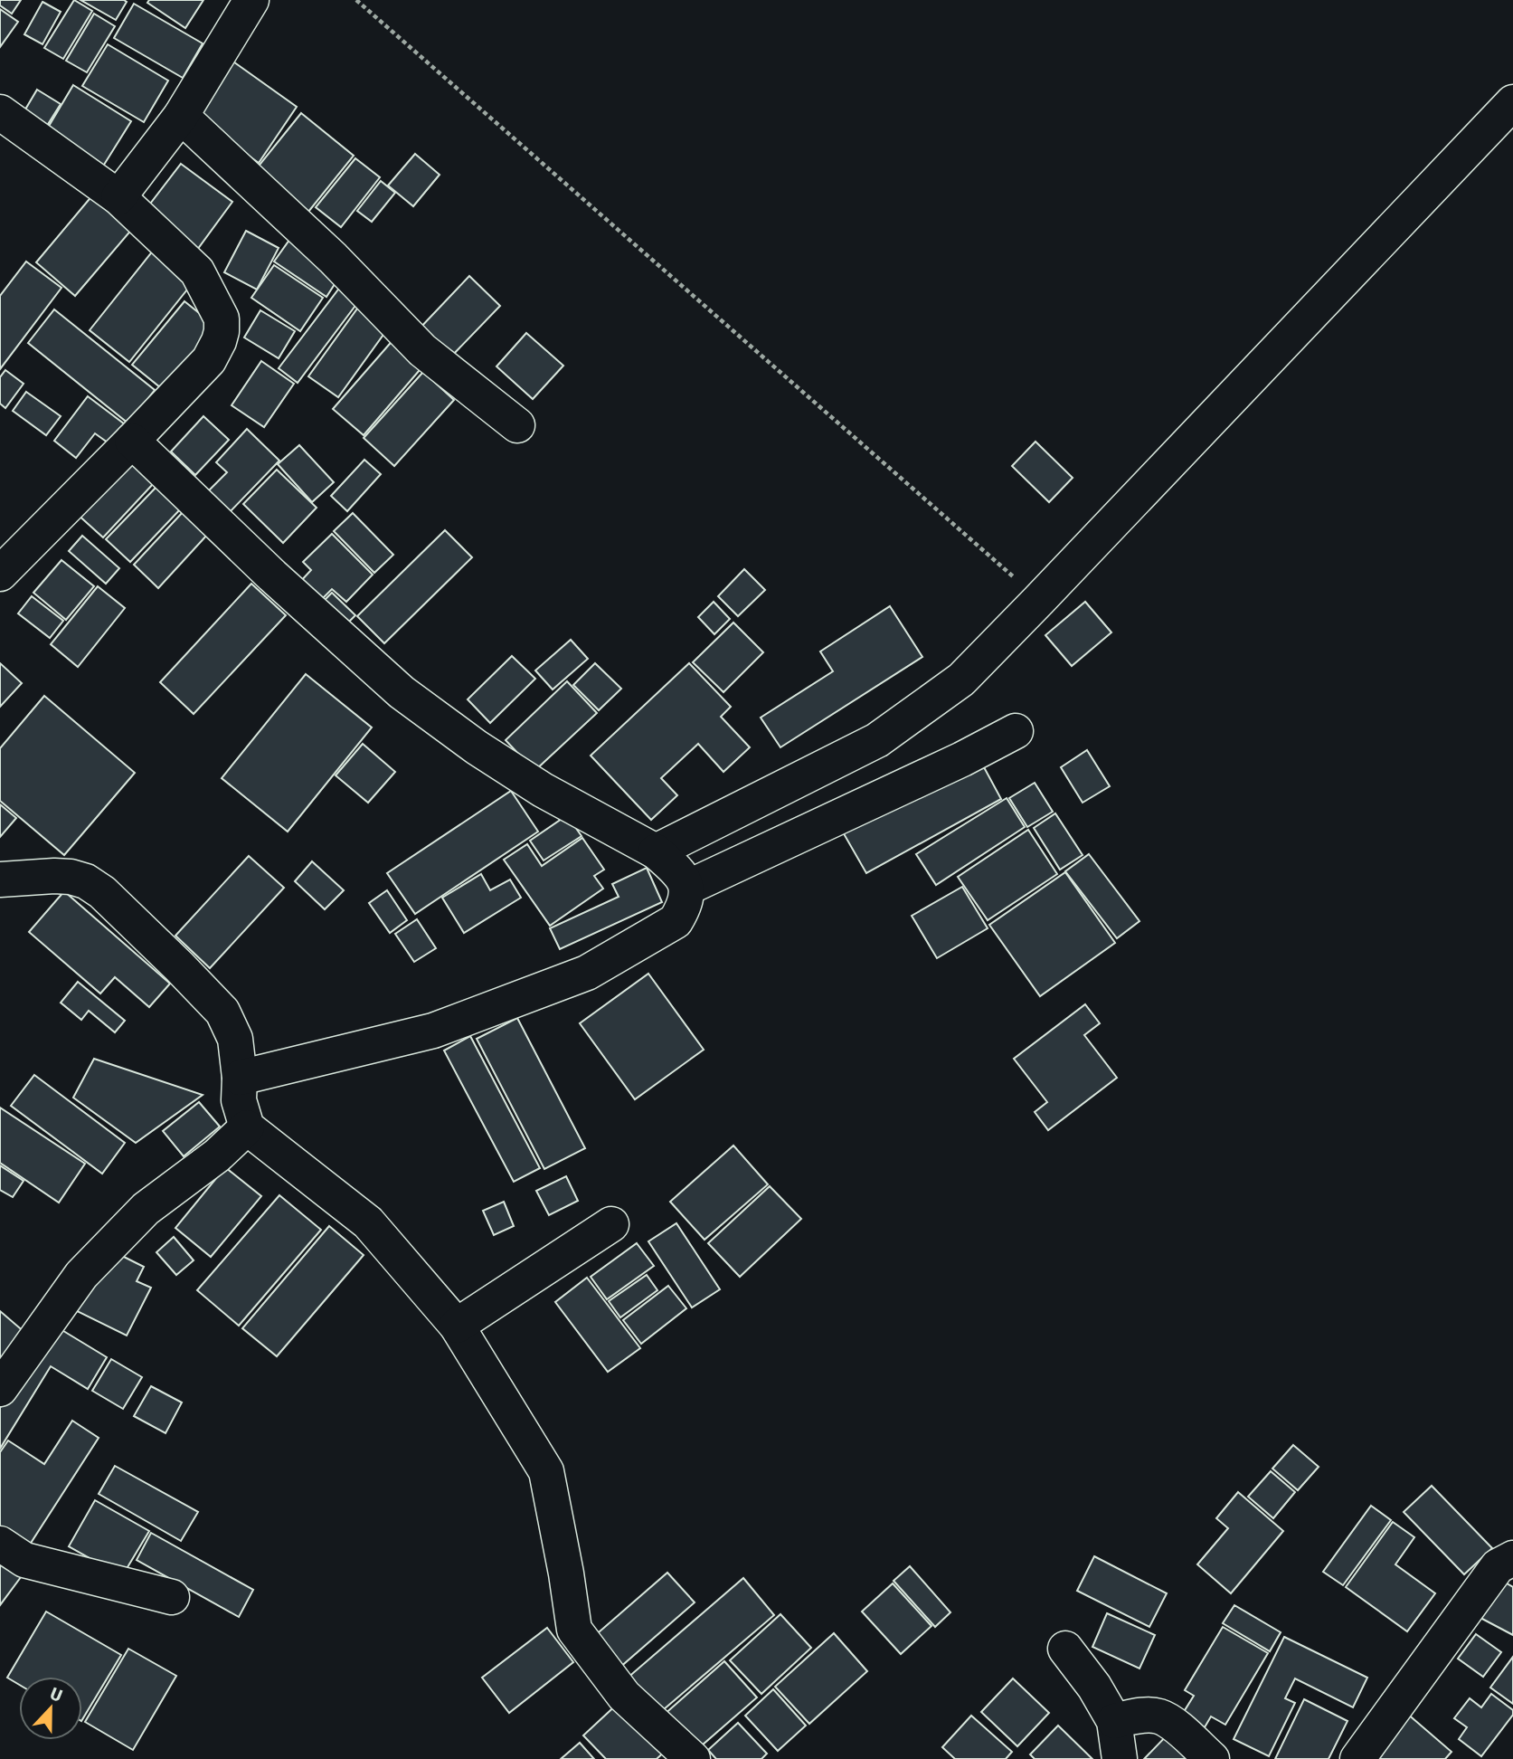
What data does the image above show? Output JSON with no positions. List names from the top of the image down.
{
  "north": "top"
}
